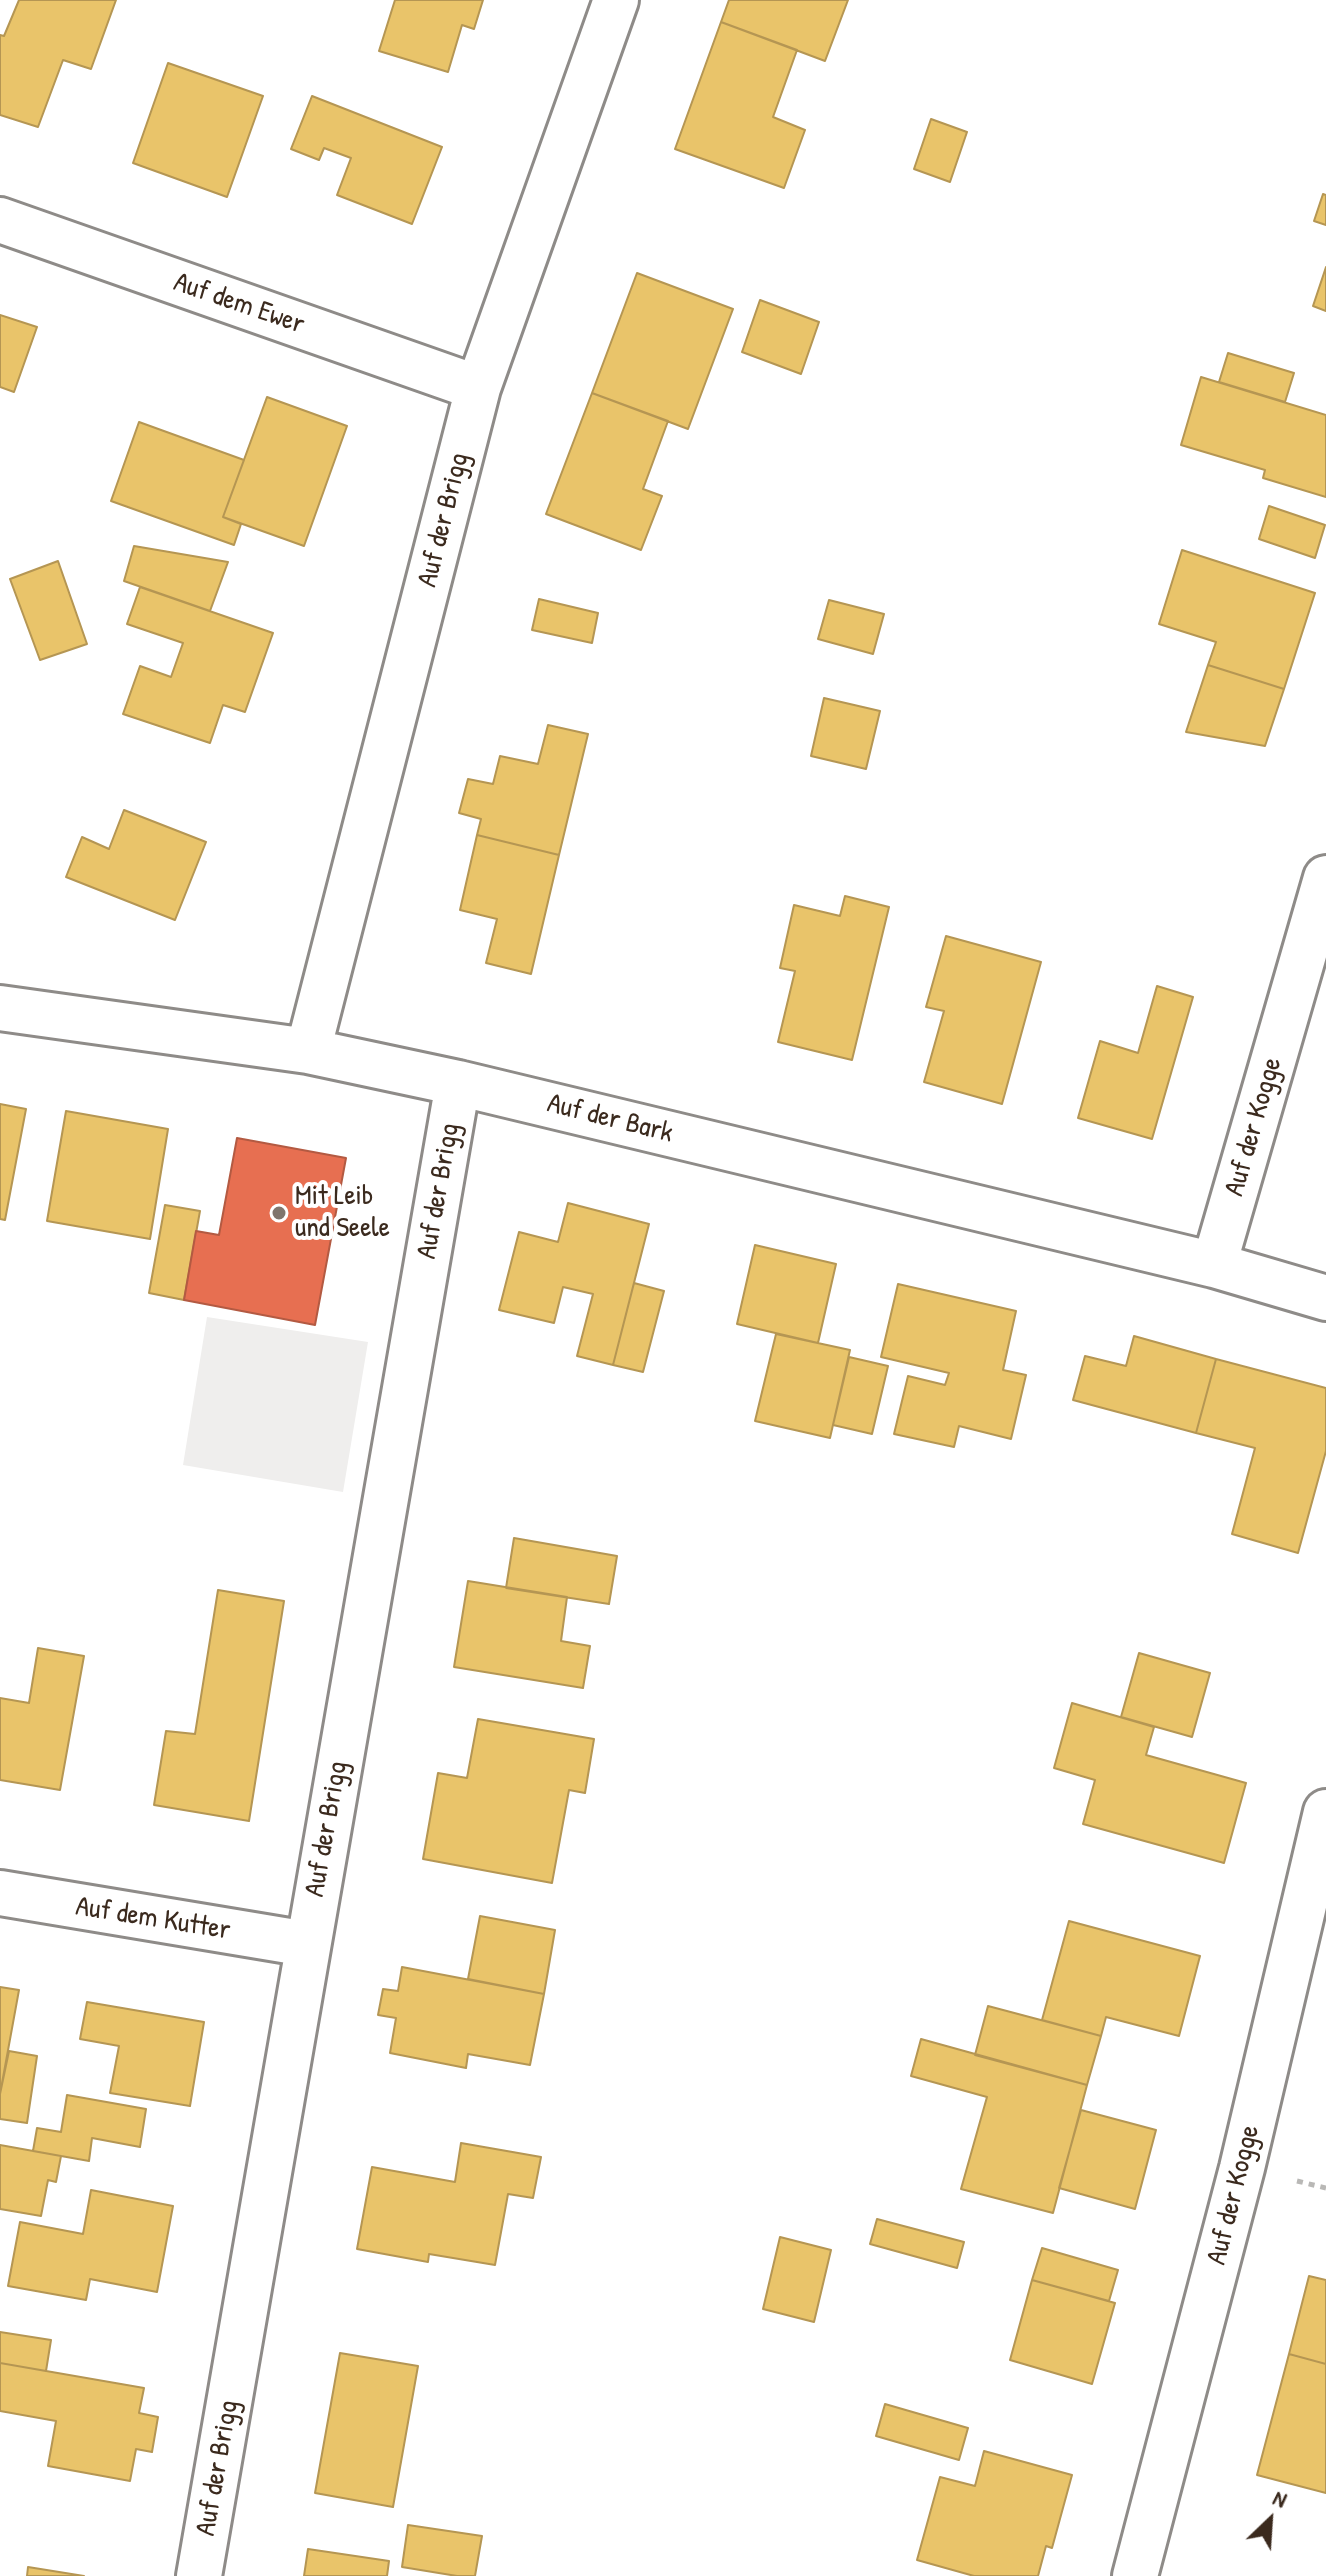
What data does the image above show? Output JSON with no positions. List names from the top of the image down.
{
  "streets": {
    "street": [
      "Auf dem Ewer",
      "Auf der Brigg",
      "Auf der Bark",
      "Auf der Kogge",
      "Auf dem Kutter"
    ]
  },
  "crossings": [
    ["Auf dem Ewer", "Auf der Brigg"],
    ["Auf der Brigg", "Auf der Bark"],
    ["Auf der Brigg", "Auf dem Kutter"],
    ["Auf der Bark", "Auf der Kogge"]
  ],
  "places": ["Mit Leib und Seele"],
  "north": "top right"
}
